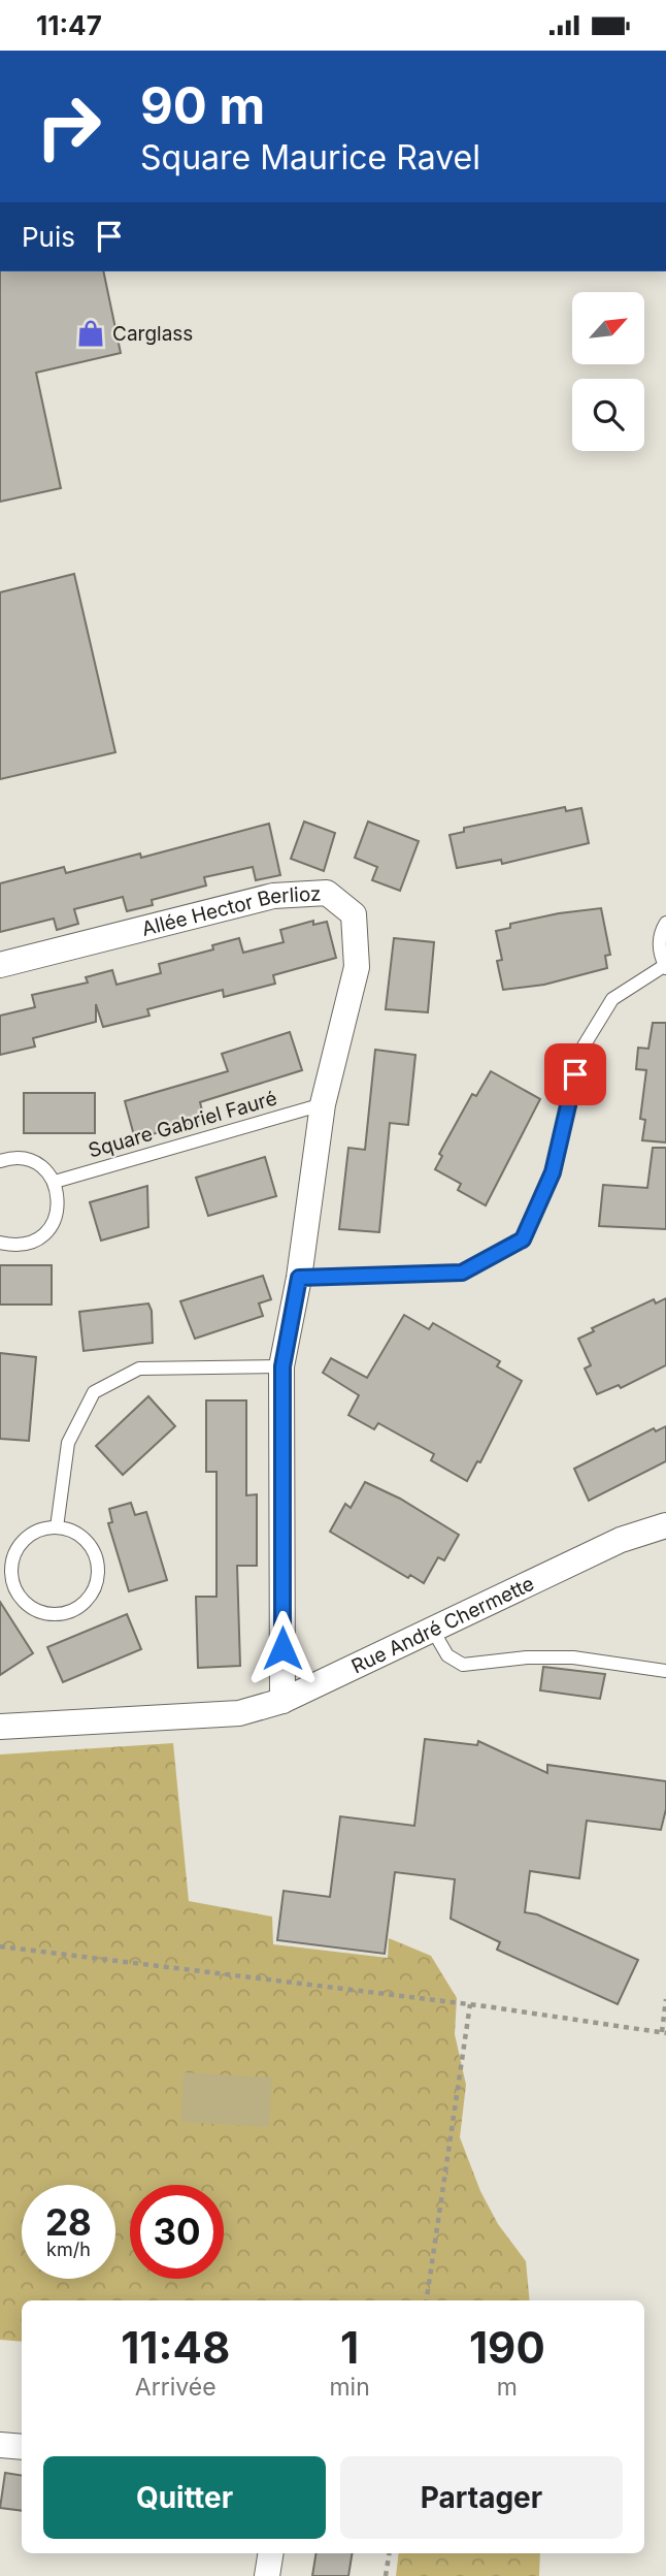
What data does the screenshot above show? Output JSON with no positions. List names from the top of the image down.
{
  "streets": {
    "street": ["Allée Hector Berlioz", "Rue André Chermette"],
    "lane": ["Square Gabriel Fauré"]
  },
  "crossings": [
    ["Allée Hector Berlioz", "Square Gabriel Fauré"],
    ["Allée Hector Berlioz", "Rue André Chermette"]
  ],
  "places": {
    "shop": ["Carglass"]
  },
  "north": "top right",
  "page": {
    "status": "11:47",
    "turn": ["90 m", "Square Maurice Ravel"],
    "then": "Puis",
    "speed": "28 km/h",
    "limit": "30",
    "eta": [
      "11:48",
      "Arrivée",
      "1",
      "min",
      "190",
      "m"
    ],
    "buttons": ["Quitter", "Partager"]
  }
}
